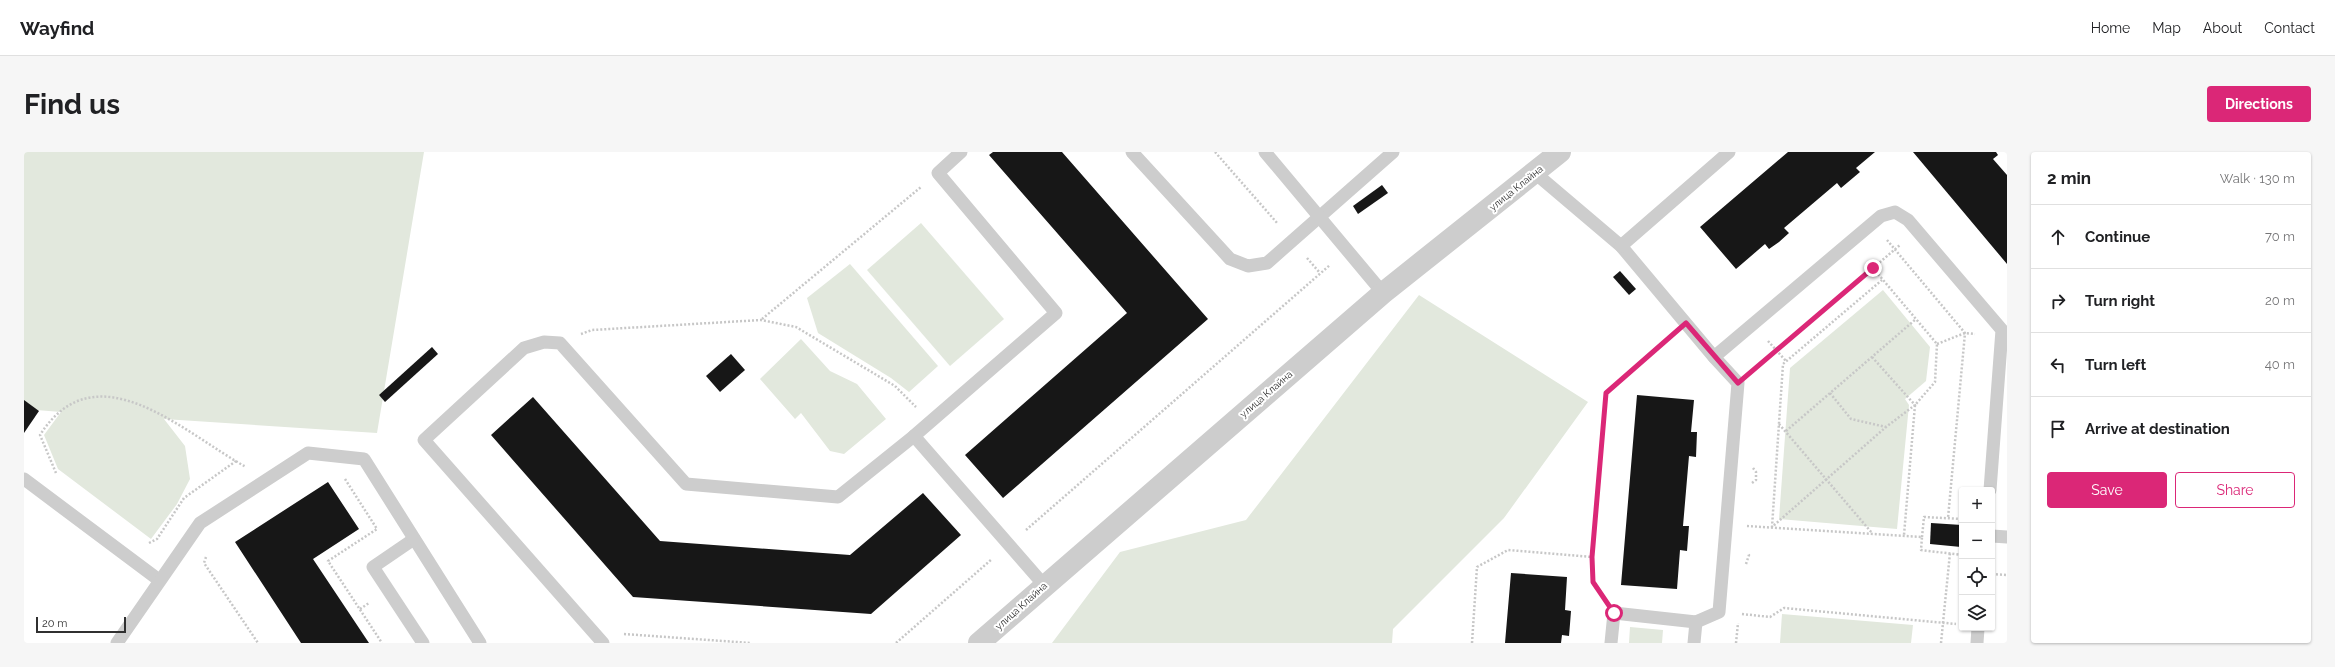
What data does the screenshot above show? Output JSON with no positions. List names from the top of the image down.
{
  "streets": {
    "street": ["улица Клайна"]
  },
  "scale_bar": "20 m",
  "page": {
    "header": "Wayfind",
    "nav": [
      "Home",
      "Map",
      "About",
      "Contact"
    ],
    "buttons": [
      "Directions",
      ["Save", "Share"]
    ],
    "title": "Find us",
    "heading": ["2 min", "Walk · 130 m"],
    "list": [
      ["Continue", "70 m"],
      ["Turn right", "20 m"],
      ["Turn left", "40 m"],
      "Arrive at destination"
    ],
    "map_buttons": ["+", "−"],
    "scale": "20 m"
  }
}
